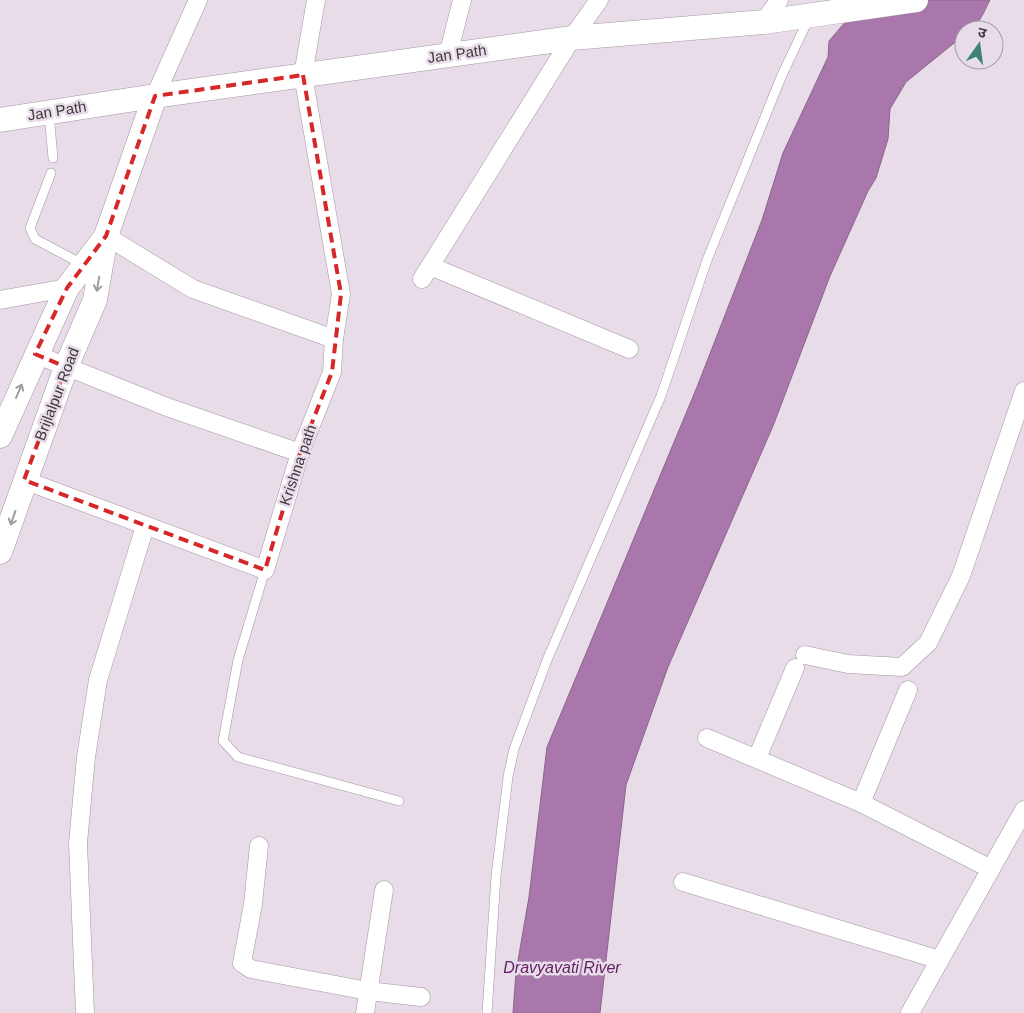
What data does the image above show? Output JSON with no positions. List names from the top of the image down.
{
  "streets": {
    "street": ["Jan Path", "Brijlalpur Road", "Krishna path"]
  },
  "crossings": [
    ["Jan Path", "Brijlalpur Road"],
    ["Jan Path", "Krishna path"]
  ],
  "water": ["Dravyavati River"],
  "north": "top"
}
